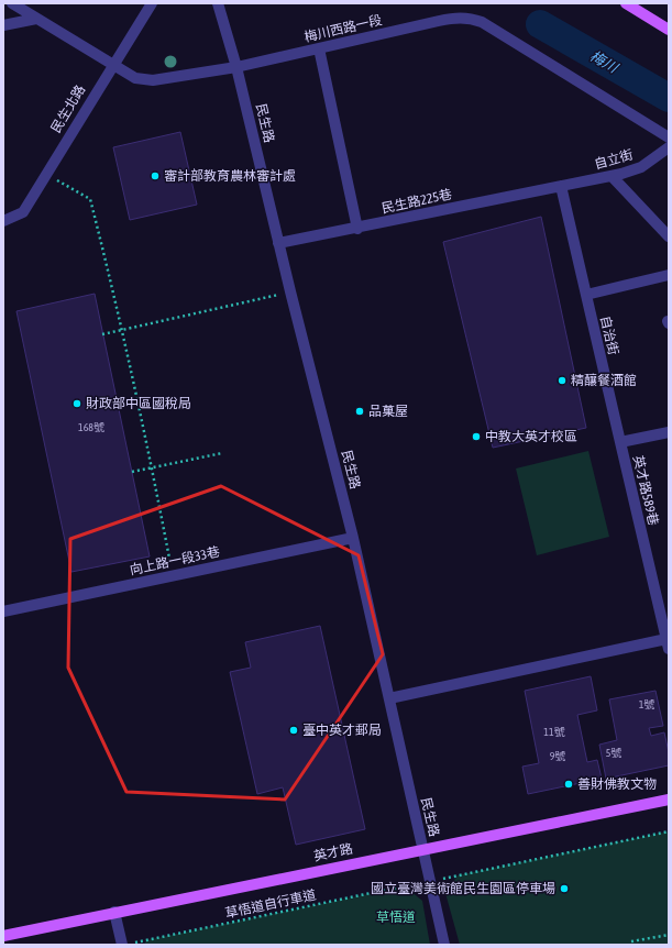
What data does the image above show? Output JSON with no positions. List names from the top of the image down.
{
  "streets": {
    "main road": ["英才路"],
    "street": [
      "梅川西路一段",
      "民生北路",
      "民生路",
      "自立街",
      "民生路225巷",
      "自治街",
      "英才路589巷",
      "向上路一段33巷"
    ],
    "path": ["草悟道自行車道"]
  },
  "crossings": [
    ["梅川西路一段", "民生北路"],
    ["梅川西路一段", "民生路"],
    ["民生路", "民生路225巷"],
    ["民生路", "向上路一段33巷"],
    ["民生路", "英才路"],
    ["自立街", "民生路225巷"],
    ["自立街", "自治街"],
    ["民生路225巷", "自治街"],
    ["自治街", "英才路589巷"]
  ],
  "water": ["梅川"],
  "parks": ["草悟道"],
  "places": [
    "審計部教育農林審計處",
    "精釀餐酒館",
    "財政部中區國稅局",
    "品菓屋",
    "中教大英才校區",
    "臺中英才郵局",
    "善財佛教文物",
    "國立臺灣美術館民生園區停車場"
  ],
  "house_numbers": [
    "168號",
    "1號",
    "11號",
    "5號",
    "9號"
  ]
}
